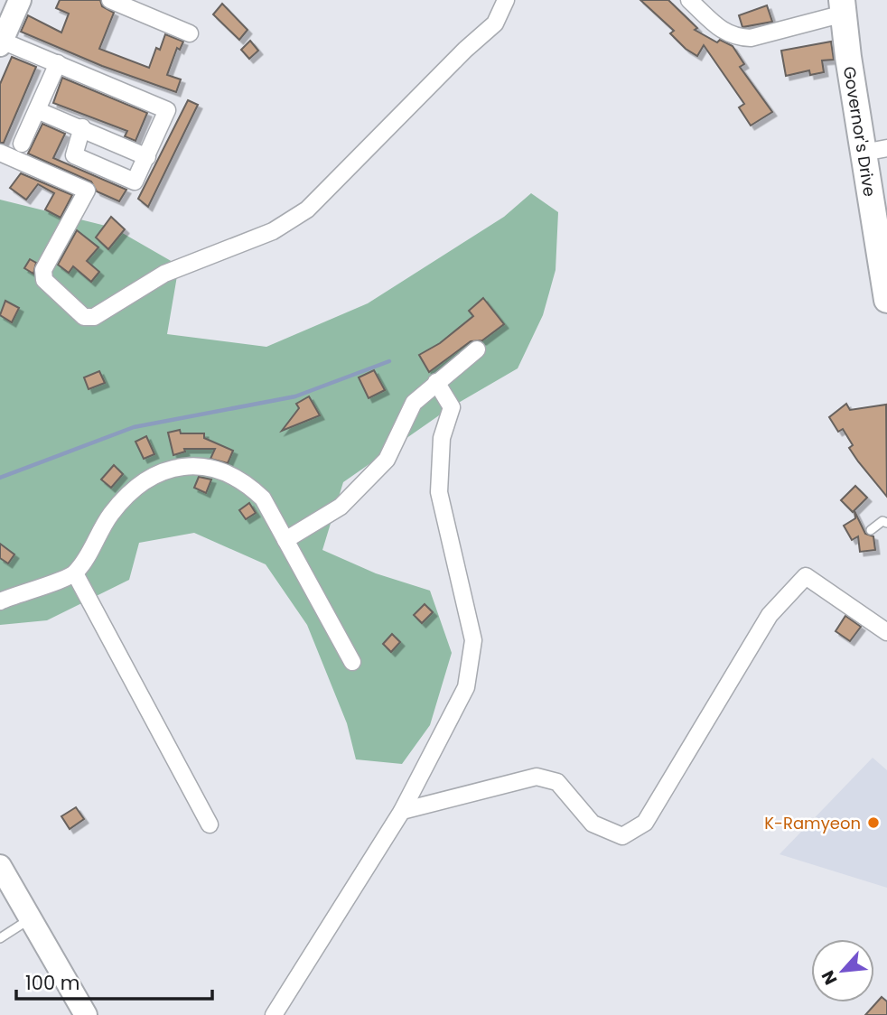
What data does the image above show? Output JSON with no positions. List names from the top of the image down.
{
  "streets": {
    "main road": ["Governor's Drive"]
  },
  "places": ["K-Ramyeon"],
  "scale_bar": "100 m",
  "north": "bottom left"
}
